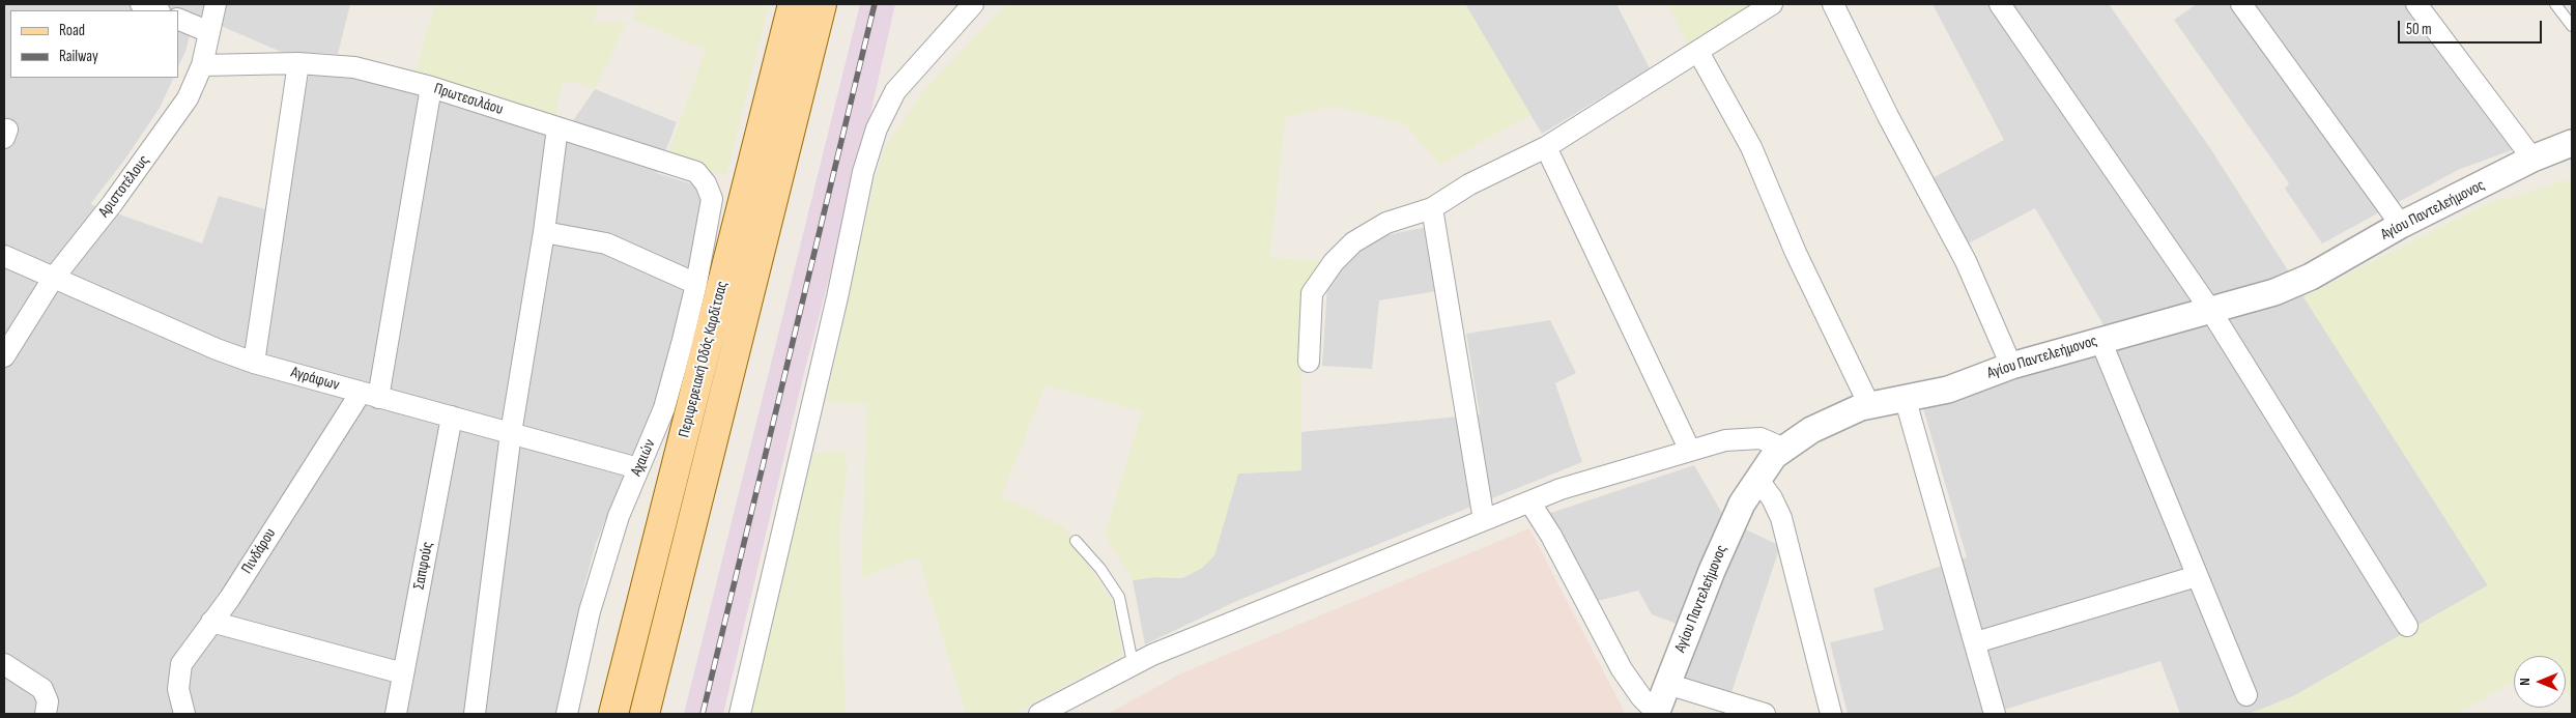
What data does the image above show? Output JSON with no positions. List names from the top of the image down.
{
  "streets": {
    "main road": ["Περιφερειακή Οδός Καρδίτσας"],
    "street": [
      "Πρωτεσιλάου",
      "Αριστοτέλους",
      "Αγίου Παντελεήμονος",
      "Αγράφων",
      "Αχαιών",
      "Πινδάρου",
      "Σαπφούς"
    ]
  },
  "crossings": [
    ["Πρωτεσιλάου", "Αριστοτέλους"],
    ["Πρωτεσιλάου", "Αχαιών"],
    ["Αριστοτέλους", "Αγράφων"],
    ["Αγράφων", "Αχαιών"],
    ["Αγράφων", "Πινδάρου"],
    ["Αγράφων", "Σαπφούς"]
  ],
  "legend": ["Road", "Railway"],
  "scale_bar": "50 m",
  "north": "left"
}
